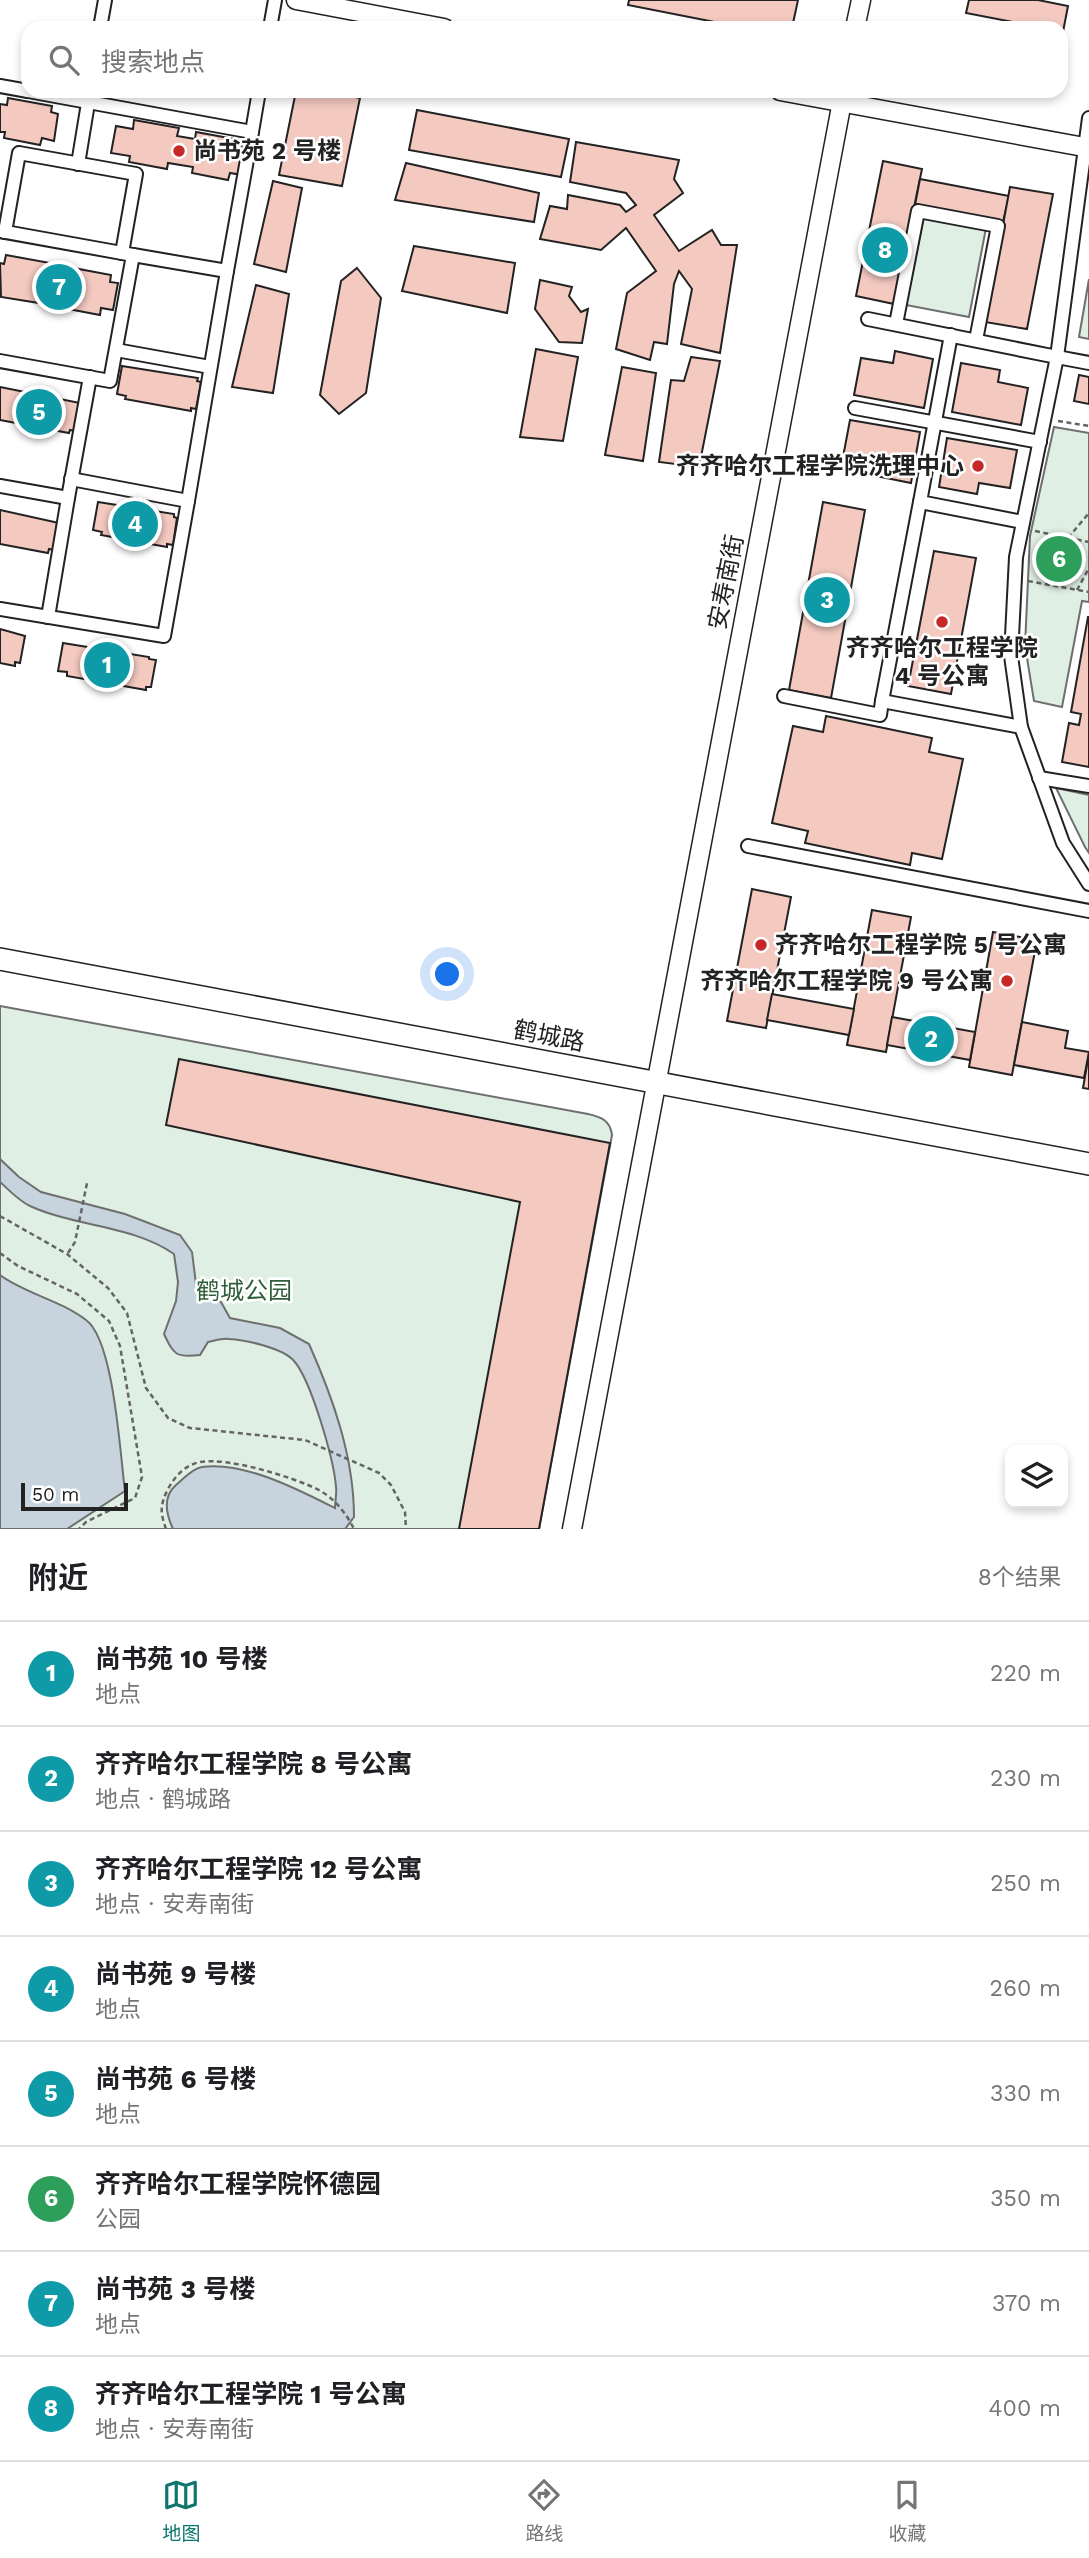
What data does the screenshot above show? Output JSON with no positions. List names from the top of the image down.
{
  "streets": {
    "main road": ["鹤城路"],
    "street": ["安寿南街"]
  },
  "crossings": [
    ["安寿南街", "鹤城路"]
  ],
  "parks": ["鹤城公园"],
  "places": [
    "尚书苑 2 号楼",
    "齐齐哈尔工程学院洗理中心",
    "齐齐哈尔工程学院 4 号公寓",
    "齐齐哈尔工程学院 5 号公寓",
    "齐齐哈尔工程学院 9 号公寓"
  ],
  "scale_bar": "50 m",
  "page": {
    "search": "搜索地点",
    "pins": [
      "8",
      "7",
      "5",
      "4",
      "6",
      "3",
      "1",
      "2"
    ],
    "scale": "50 m",
    "heading": ["附近", "8个结果"],
    "list": [
      {
        "mark": "1",
        "name": "尚书苑 10 号楼",
        "note": "地点",
        "value": "220 m"
      },
      {
        "mark": "2",
        "name": "齐齐哈尔工程学院 8 号公寓",
        "note": "地点 · 鹤城路",
        "value": "230 m"
      },
      {
        "mark": "3",
        "name": "齐齐哈尔工程学院 12 号公寓",
        "note": "地点 · 安寿南街",
        "value": "250 m"
      },
      {
        "mark": "4",
        "name": "尚书苑 9 号楼",
        "note": "地点",
        "value": "260 m"
      },
      {
        "mark": "5",
        "name": "尚书苑 6 号楼",
        "note": "地点",
        "value": "330 m"
      },
      {
        "mark": "6",
        "name": "齐齐哈尔工程学院怀德园",
        "note": "公园",
        "value": "350 m"
      },
      {
        "mark": "7",
        "name": "尚书苑 3 号楼",
        "note": "地点",
        "value": "370 m"
      },
      {
        "mark": "8",
        "name": "齐齐哈尔工程学院 1 号公寓",
        "note": "地点 · 安寿南街",
        "value": "400 m"
      }
    ],
    "nav": ["地图", "路线", "收藏"]
  }
}
